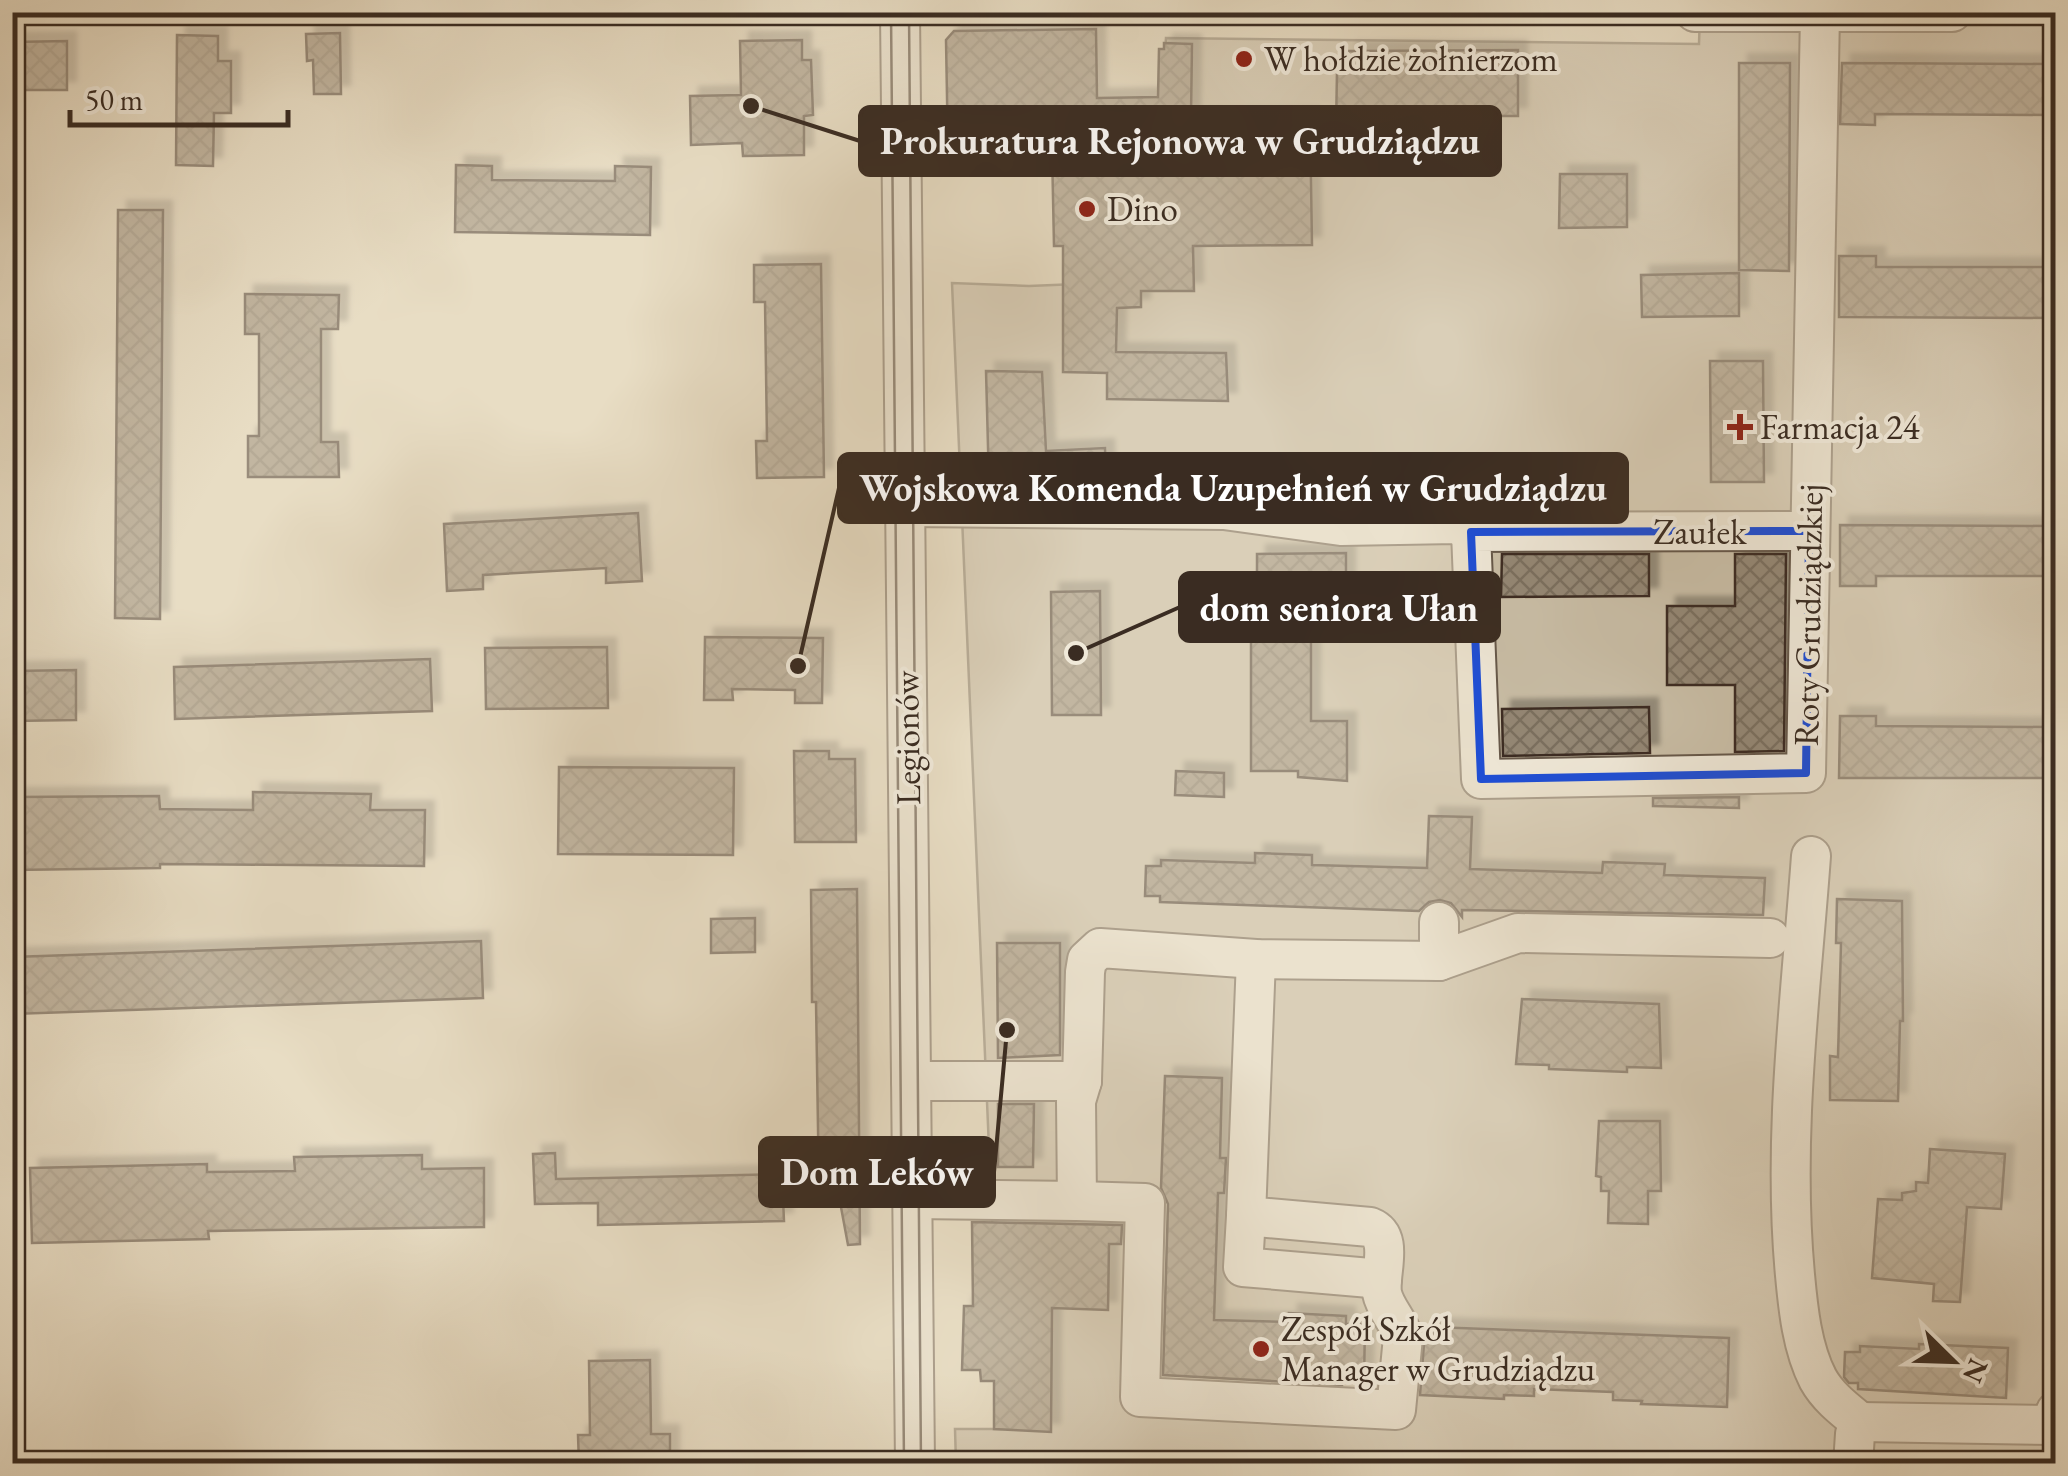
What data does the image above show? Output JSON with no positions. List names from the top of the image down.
{
  "streets": {
    "street": ["Zaułek", "Roty Grudziądzkiej", "Legionów"]
  },
  "crossings": [
    ["Zaułek", "Roty Grudziądzkiej"],
    ["Zaułek", "Legionów"]
  ],
  "places": {
    "other": [
      "W hołdzie żołnierzom",
      "Prokuratura Rejonowa w Grudziądzu",
      "Dino",
      "dom seniora Ułan",
      "Wojskowa Komenda Uzupełnień w Grudziądzu",
      "Dom Leków",
      "Zespół Szkół Manager w Grudziądzu"
    ],
    "health": ["Farmacja 24"]
  },
  "scale_bar": "50 m",
  "north": "bottom right"
}
